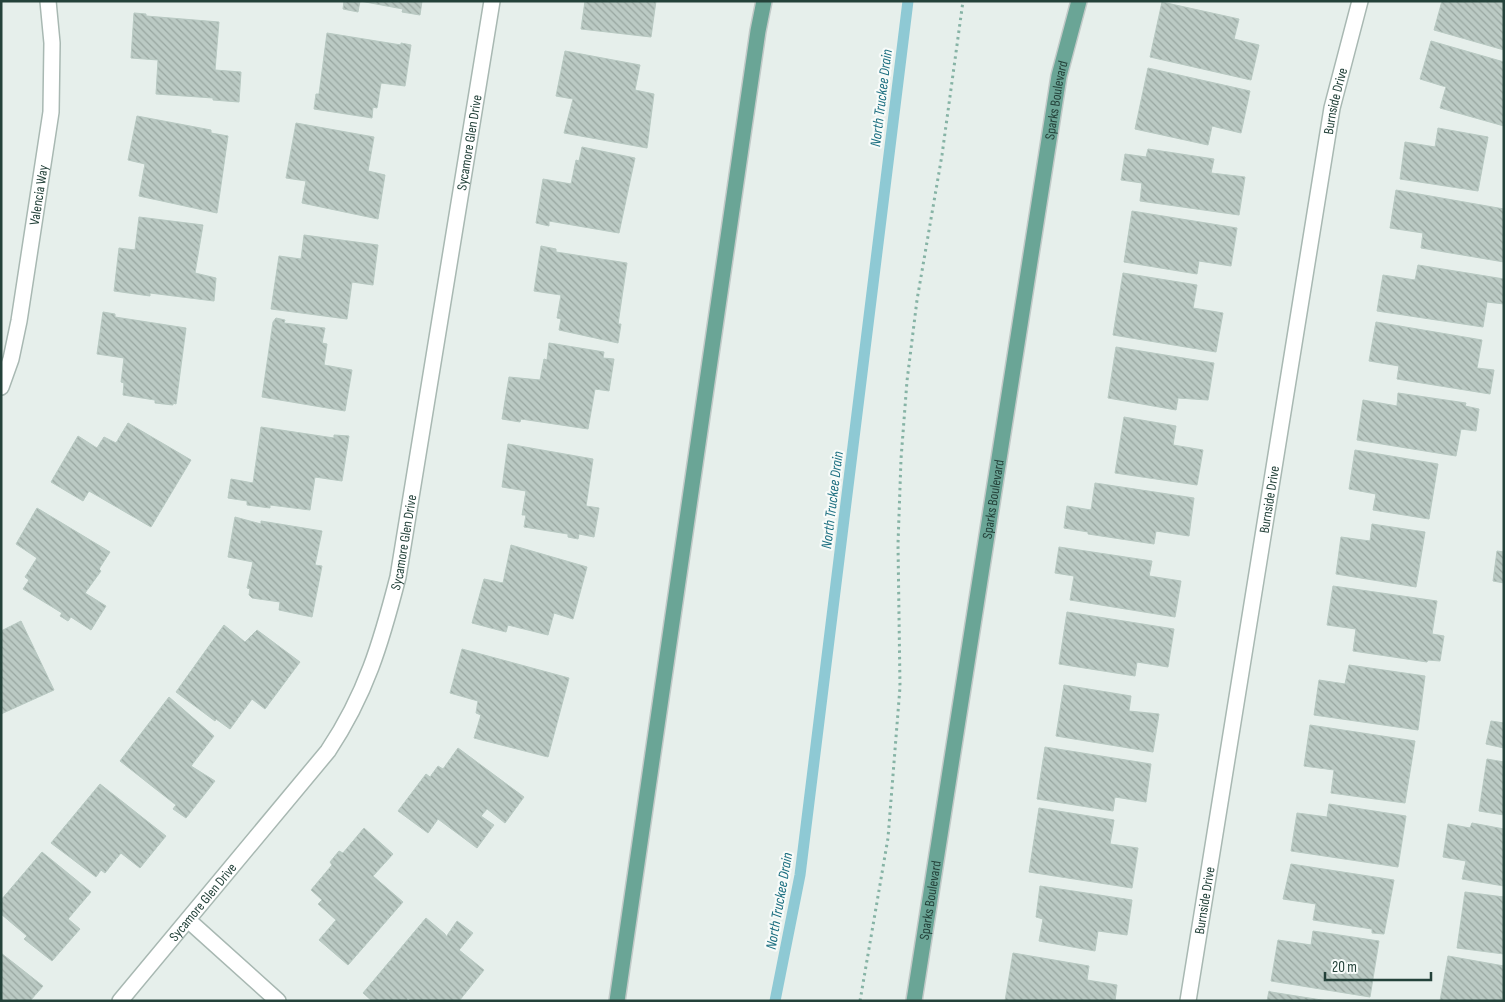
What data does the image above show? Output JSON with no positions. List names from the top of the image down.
{
  "streets": {
    "main road": ["Sparks Boulevard"],
    "street": ["Burnside Drive", "Sycamore Glen Drive", "Valencia Way"]
  },
  "water": ["North Truckee Drain"],
  "scale_bar": "20 m"
}
